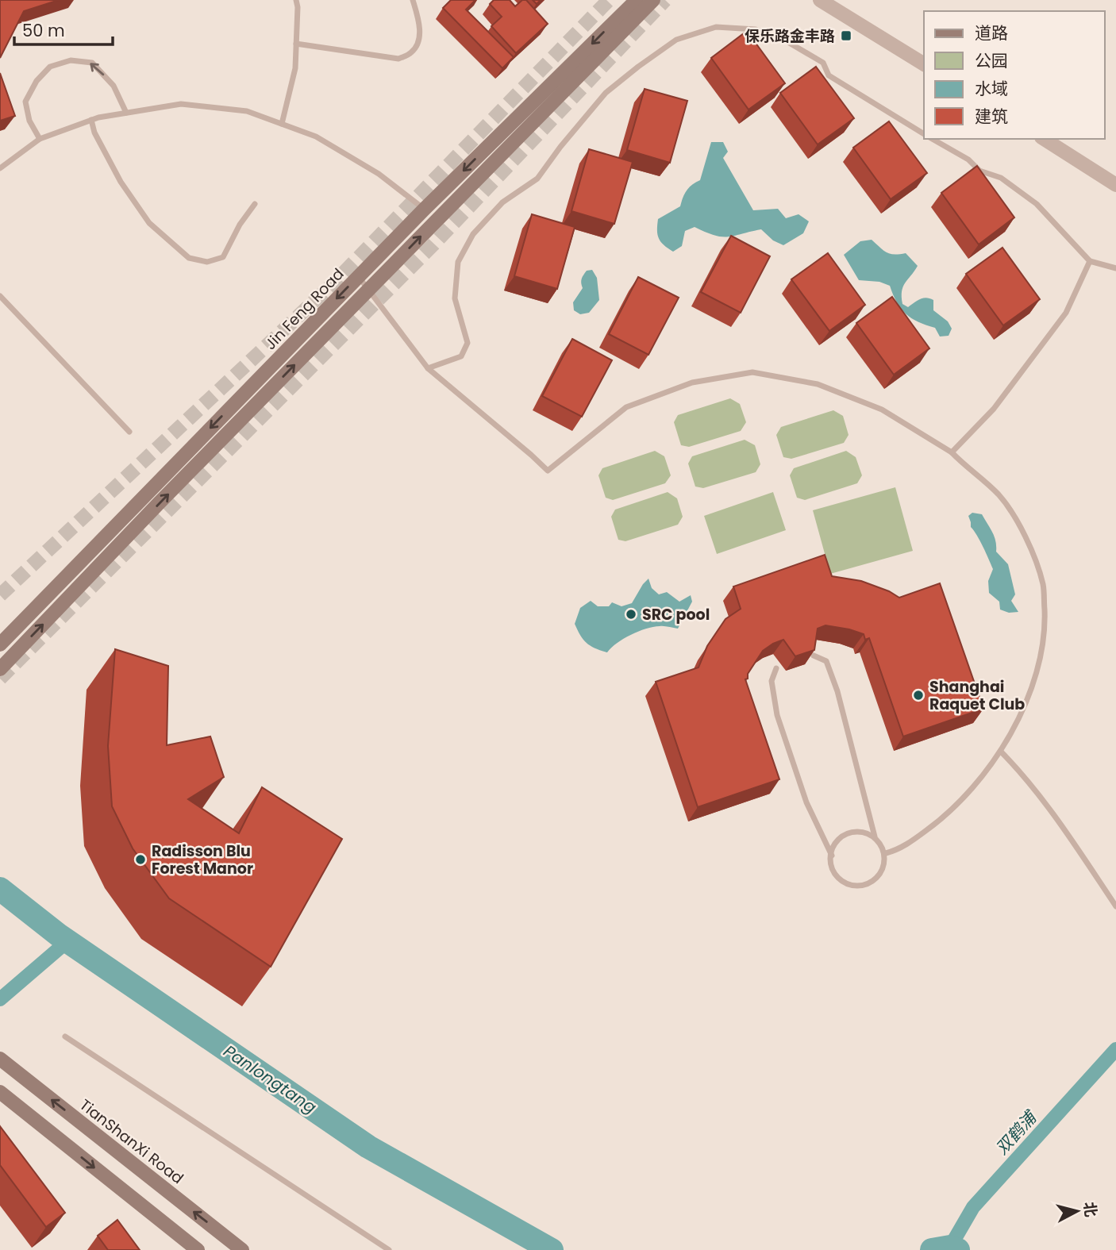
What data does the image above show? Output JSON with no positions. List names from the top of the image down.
{
  "streets": {
    "main road": ["Jin Feng Road", "TianShanXi Road"]
  },
  "water": ["Panlongtang", "双鹤浦"],
  "places": {
    "transit": ["保乐路金丰路"],
    "other": ["SRC pool", "Shanghai Raquet Club", "Radisson Blu Forest Manor"]
  },
  "legend": [
    "道路",
    "公园",
    "水域",
    "建筑"
  ],
  "scale_bar": "50 m",
  "north": "right"
}
